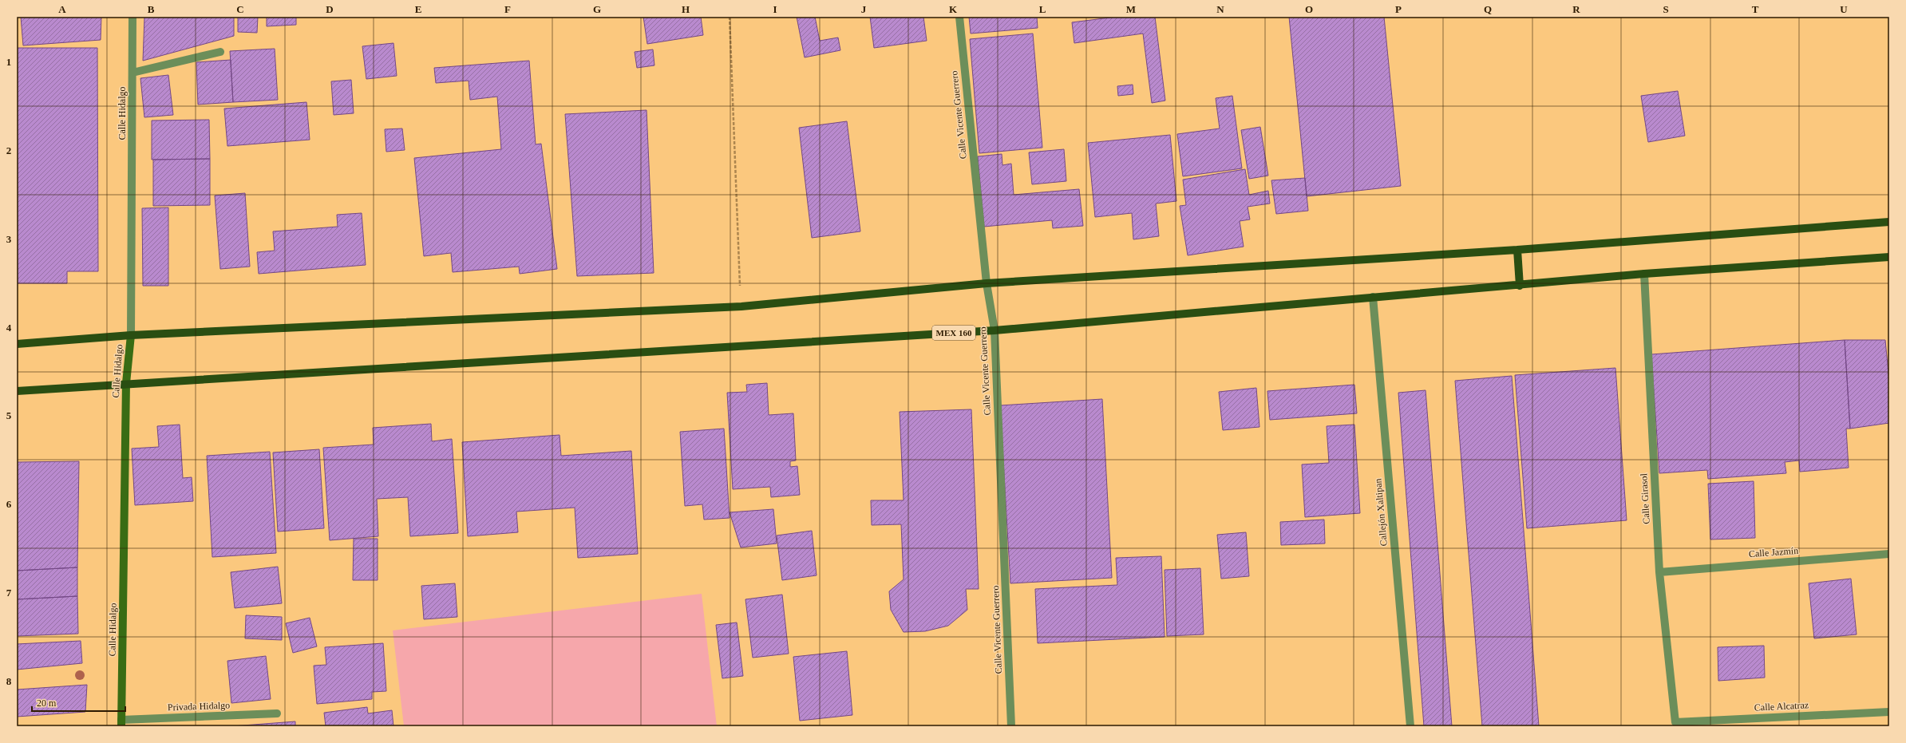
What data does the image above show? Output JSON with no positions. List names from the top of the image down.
{
  "streets": {
    "main road": ["MEX 160"],
    "street": [
      "Calle Hidalgo",
      "Calle Vicente Guerrero",
      "Calle Girasol",
      "Callejón Xaltipan",
      "Calle Jazmín",
      "Privada Hidalgo",
      "Calle Alcatraz"
    ]
  },
  "crossings": [
    ["Calle Hidalgo", "MEX 160"],
    ["Calle Hidalgo", "Privada Hidalgo"],
    ["Calle Vicente Guerrero", "MEX 160"],
    ["MEX 160", "Calle Girasol"],
    ["MEX 160", "Callejón Xaltipan"],
    ["Calle Girasol", "Calle Jazmín"],
    ["Calle Girasol", "Calle Alcatraz"]
  ],
  "scale_bar": "20 m",
  "grid": {
    "columns": [
      "A",
      "B",
      "C",
      "D",
      "E",
      "F",
      "G",
      "H",
      "I",
      "J",
      "K",
      "L",
      "M",
      "N",
      "O",
      "P",
      "Q",
      "R",
      "S",
      "T",
      "U"
    ],
    "rows": [
      "1",
      "2",
      "3",
      "4",
      "5",
      "6",
      "7",
      "8"
    ]
  }
}
